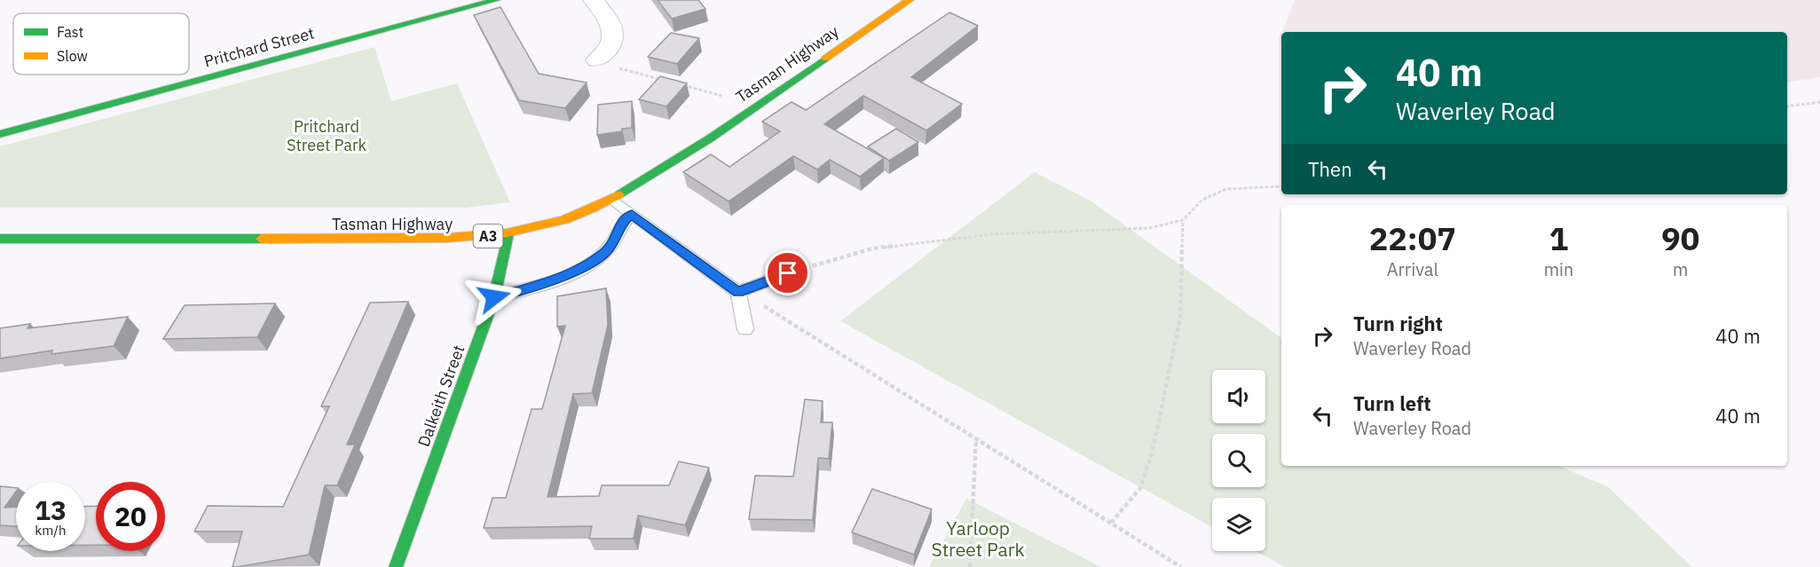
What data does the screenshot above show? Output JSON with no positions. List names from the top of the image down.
{
  "streets": {
    "main road": [
      "Pritchard Street",
      "Tasman Highway",
      "A3",
      "Dalkeith Street"
    ]
  },
  "crossings": [
    ["Tasman Highway", "Dalkeith Street"]
  ],
  "parks": ["Pritchard Street Park", "Yarloop Street Park"],
  "legend": ["Fast", "Slow"],
  "page": {
    "turn": ["40 m", "Waverley Road"],
    "then": "Then",
    "eta": [
      "22:07",
      "Arrival",
      "1",
      "min",
      "90",
      "m"
    ],
    "list": [
      {
        "name": "Turn right",
        "note": "Waverley Road",
        "value": "40 m"
      },
      {
        "name": "Turn left",
        "note": "Waverley Road",
        "value": "40 m"
      }
    ],
    "speed": "13 km/h",
    "limit": "20"
  }
}
